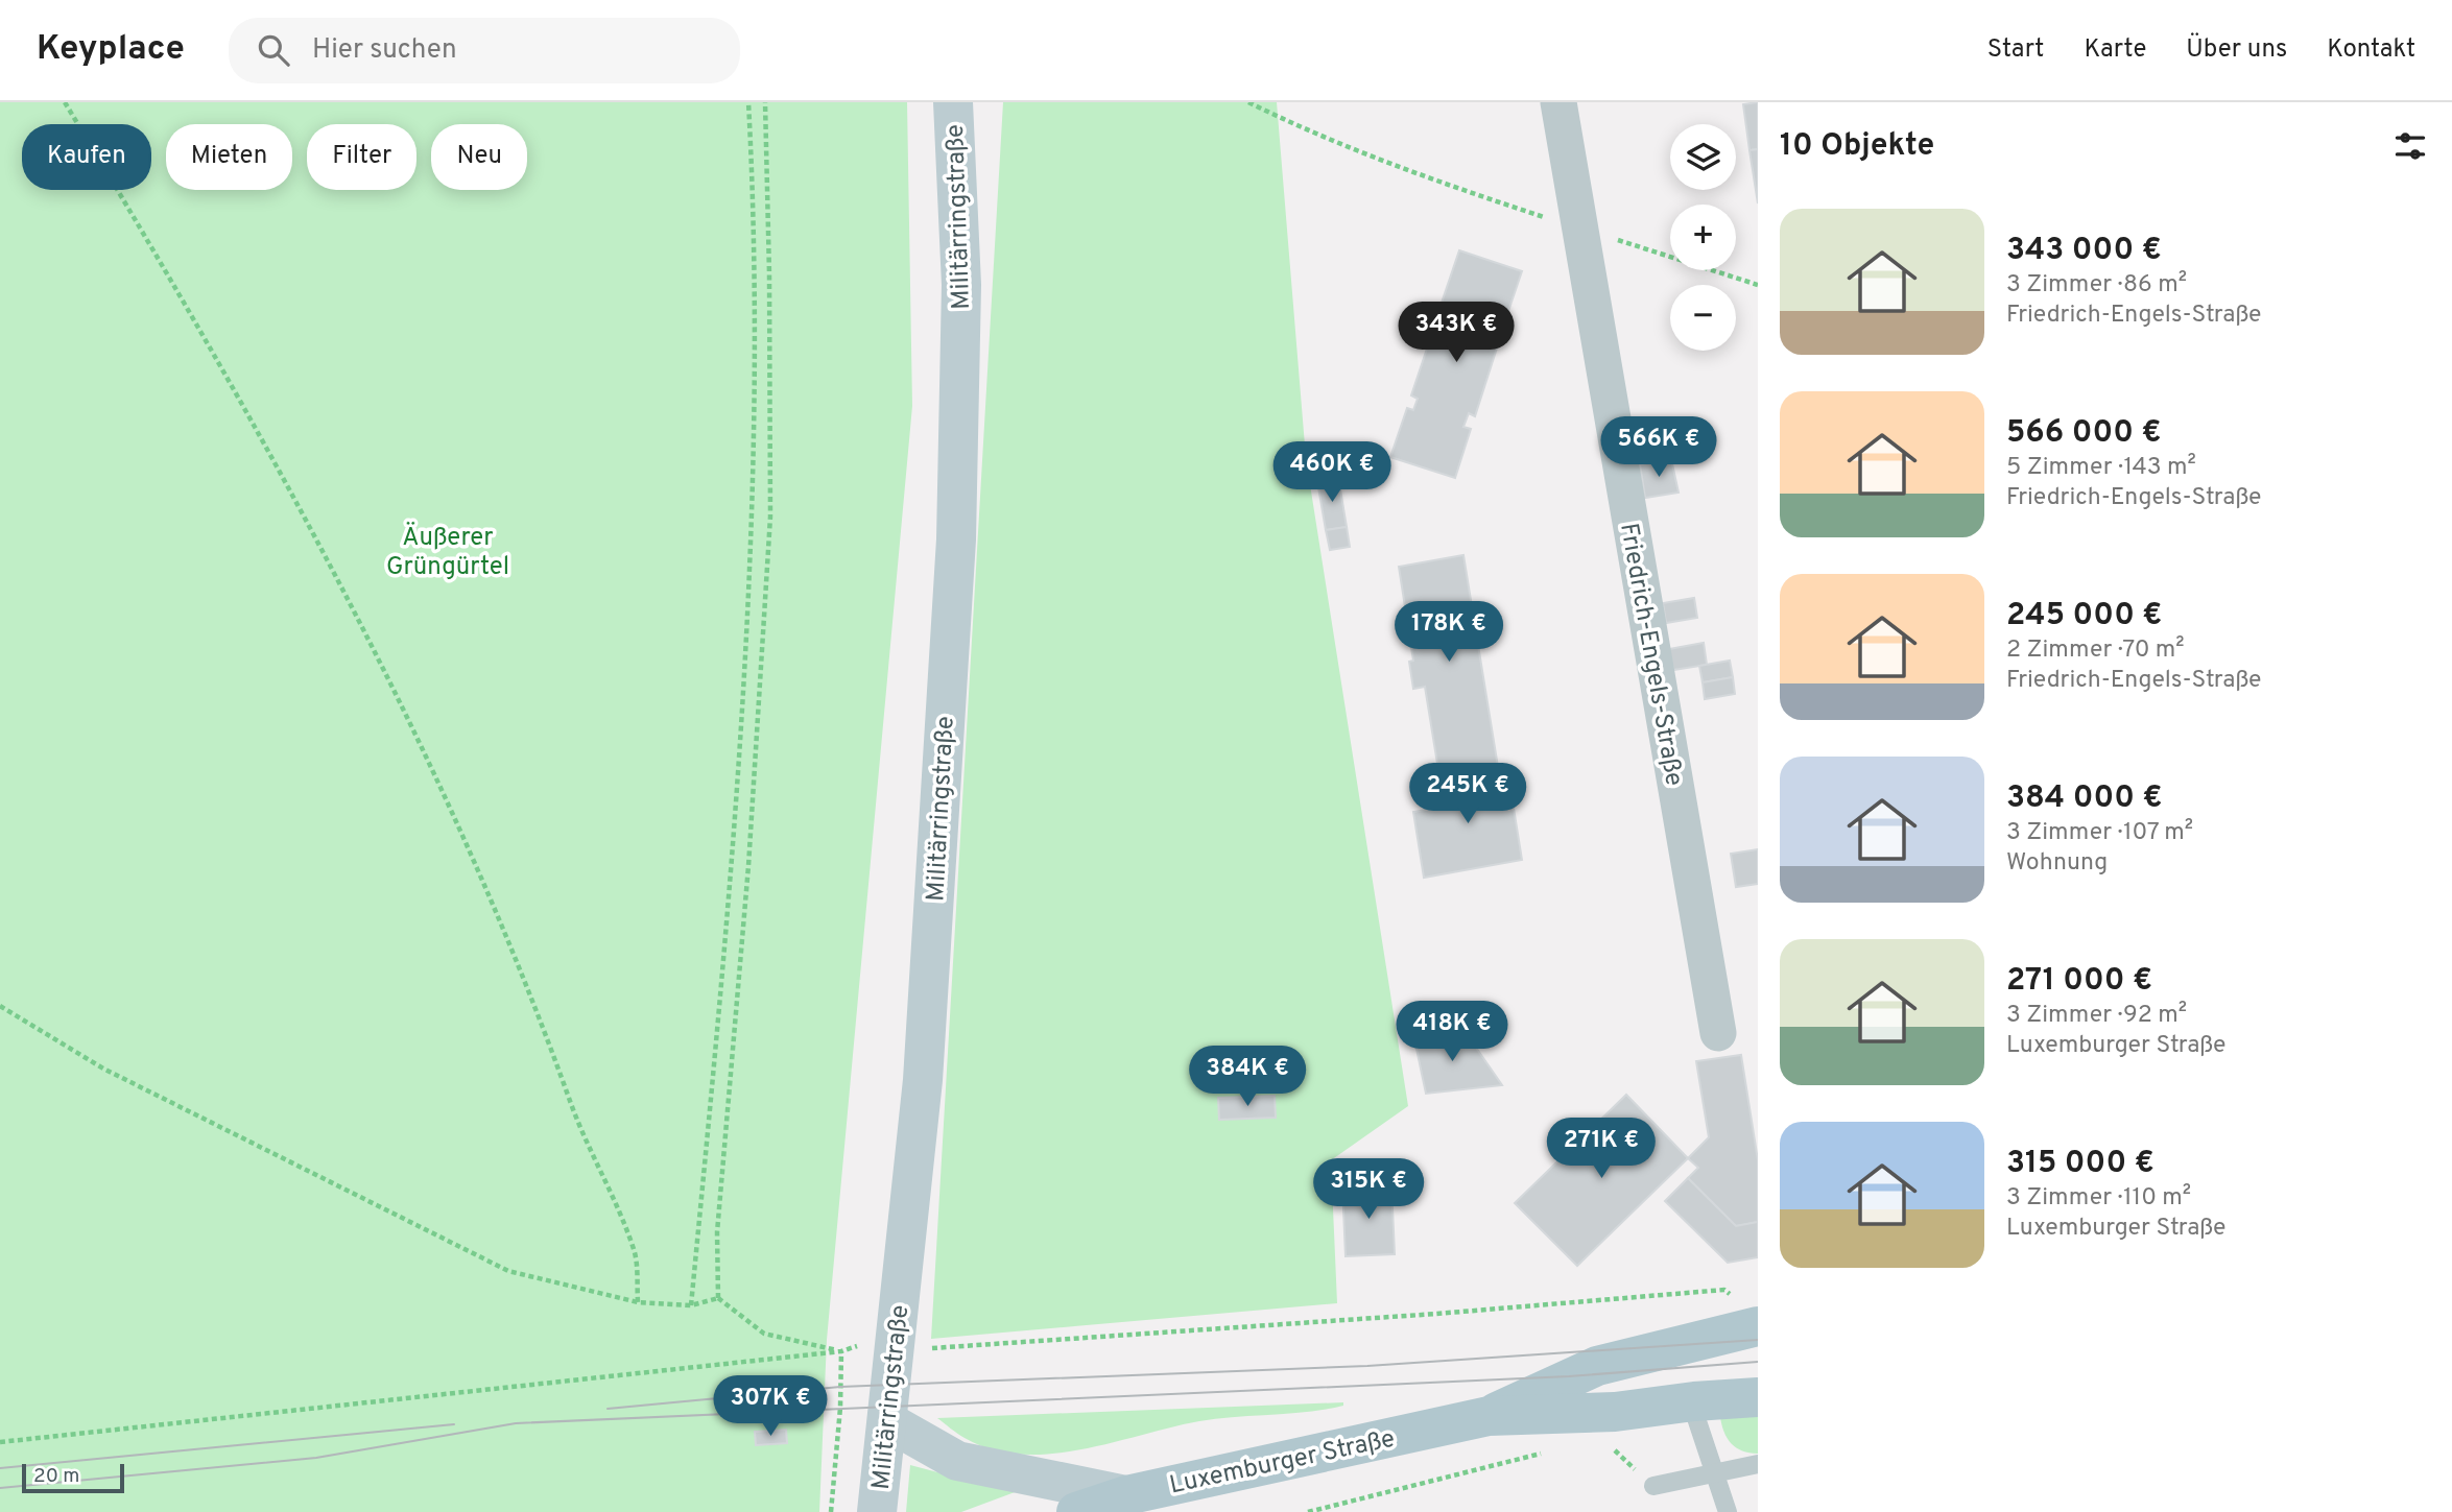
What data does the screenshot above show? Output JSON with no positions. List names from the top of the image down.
{
  "streets": {
    "main road": ["Militärringstraße", "Luxemburger Straße"],
    "street": ["Friedrich-Engels-Straße"]
  },
  "parks": ["Äußerer Grüngürtel"],
  "scale_bar": "20 m",
  "page": {
    "header": "Keyplace",
    "search": "Hier suchen",
    "nav": [
      "Start",
      "Karte",
      "Über uns",
      "Kontakt"
    ],
    "heading": "10 Objekte",
    "map_buttons": ["+", "−"],
    "chip": [
      "Kaufen",
      "Mieten",
      "Filter",
      "Neu"
    ],
    "list": [
      {
        "name": "343 000 €",
        "note": "3 Zimmer · 86 m² · Friedrich-Engels-Straße"
      },
      {
        "name": "566 000 €",
        "note": "5 Zimmer · 143 m² · Friedrich-Engels-Straße"
      },
      {
        "name": "245 000 €",
        "note": "2 Zimmer · 70 m² · Friedrich-Engels-Straße"
      },
      {
        "name": "384 000 €",
        "note": "3 Zimmer · 107 m² · Wohnung"
      },
      {
        "name": "271 000 €",
        "note": "3 Zimmer · 92 m² · Luxemburger Straße"
      },
      {
        "name": "315 000 €",
        "note": "3 Zimmer · 110 m² · Luxemburger Straße"
      }
    ],
    "price": [
      "343K €",
      "566K €",
      "460K €",
      "178K €",
      "245K €",
      "418K €",
      "384K €",
      "271K €",
      "315K €",
      "307K €"
    ],
    "scale": "20 m"
  }
}
